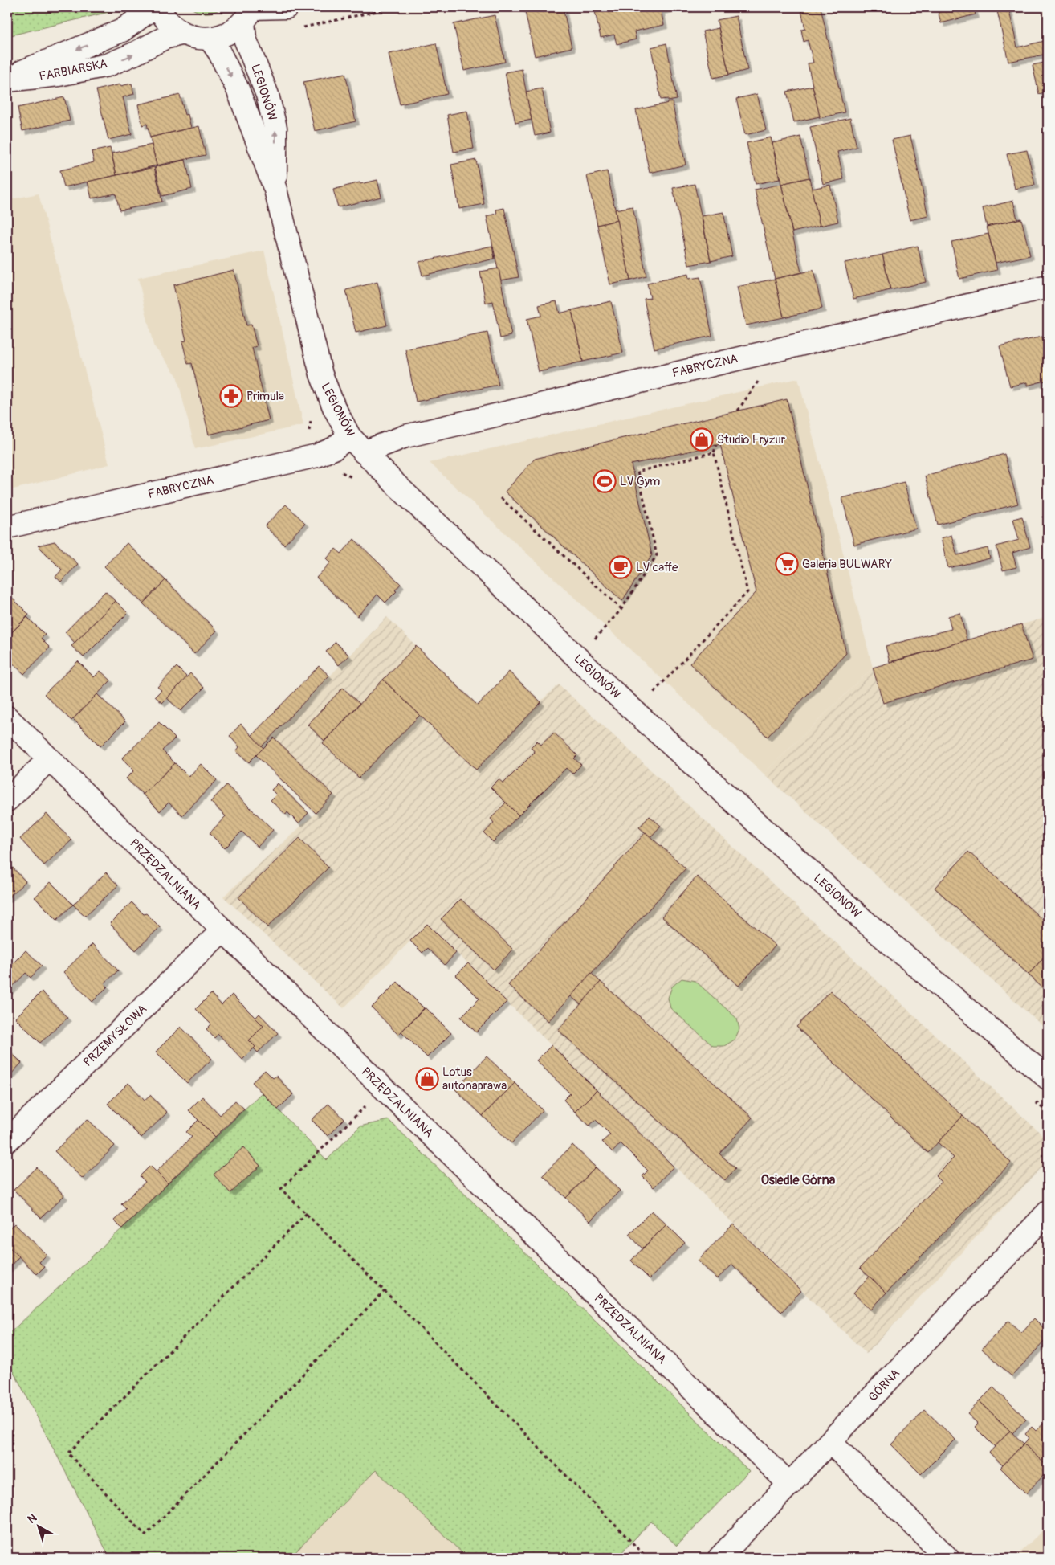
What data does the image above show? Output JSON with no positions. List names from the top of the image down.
{
  "streets": {
    "street": [
      "FARBIARSKA",
      "LEGIONÓW",
      "FABRYCZNA",
      "PRZĘDZALNIANA",
      "PRZEMYSŁOWA",
      "GÓRNA"
    ]
  },
  "crossings": [
    ["LEGIONÓW", "FABRYCZNA"],
    ["PRZĘDZALNIANA", "PRZEMYSŁOWA"],
    ["PRZĘDZALNIANA", "GÓRNA"]
  ],
  "districts": ["Osiedle Górna"],
  "places": {
    "pharmacy": ["Primula"],
    "shop": ["Studio Fryzur", "Lotus autonaprawa"],
    "sports": ["LV Gym"],
    "supermarket": ["Galeria BULWARY"],
    "cafe": ["LV caffe"]
  },
  "north": "top left"
}
